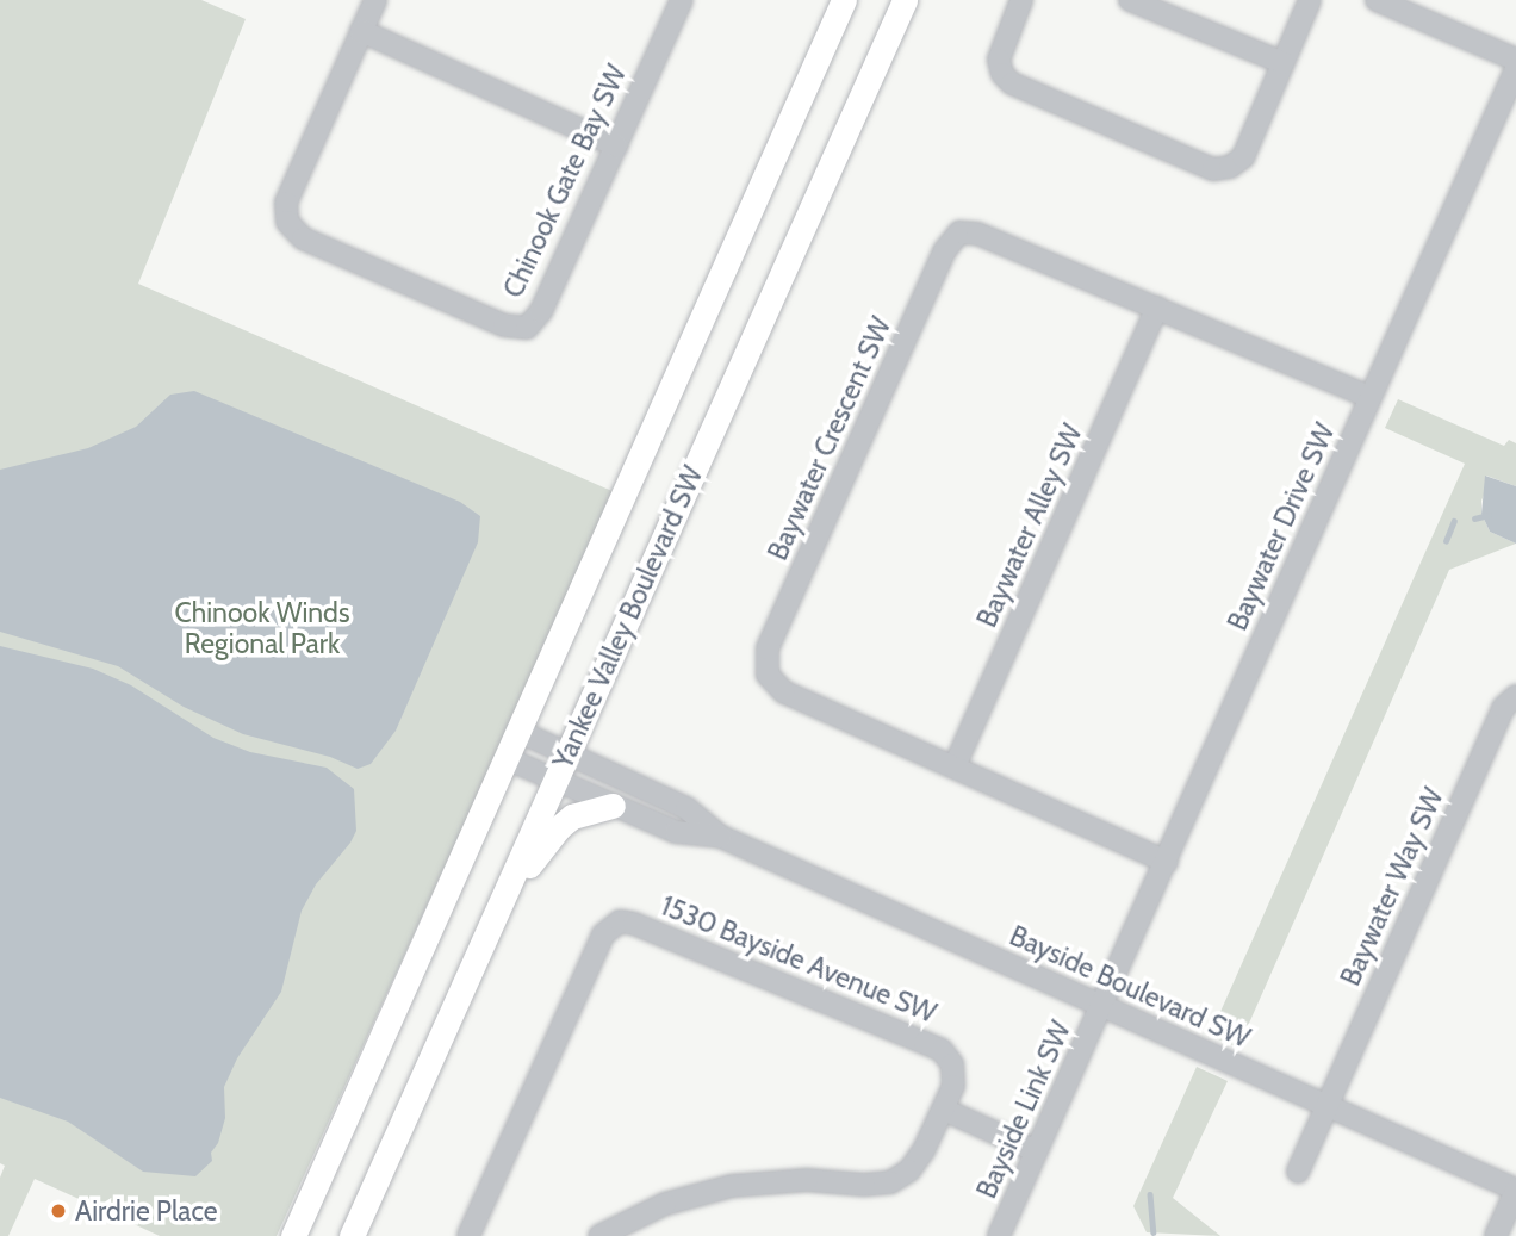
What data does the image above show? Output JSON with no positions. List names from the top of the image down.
{
  "streets": {
    "main road": ["Yankee Valley Boulevard SW"],
    "street": [
      "Chinook Gate Bay SW",
      "Baywater Crescent SW",
      "Baywater Alley SW",
      "Baywater Drive SW",
      "Baywater Way SW",
      "1530 Bayside Avenue SW",
      "Bayside Boulevard SW",
      "Bayside Link SW"
    ]
  },
  "crossings": [
    ["Baywater Crescent SW", "Baywater Alley SW"],
    ["Baywater Crescent SW", "Baywater Drive SW"],
    ["Baywater Drive SW", "Bayside Boulevard SW"],
    ["Baywater Drive SW", "Bayside Link SW"],
    ["Yankee Valley Boulevard SW", "Bayside Boulevard SW"],
    ["Baywater Way SW", "Bayside Boulevard SW"],
    ["Bayside Boulevard SW", "Bayside Link SW"]
  ],
  "parks": ["Chinook Winds Regional Park"],
  "places": ["Airdrie Place"]
}
